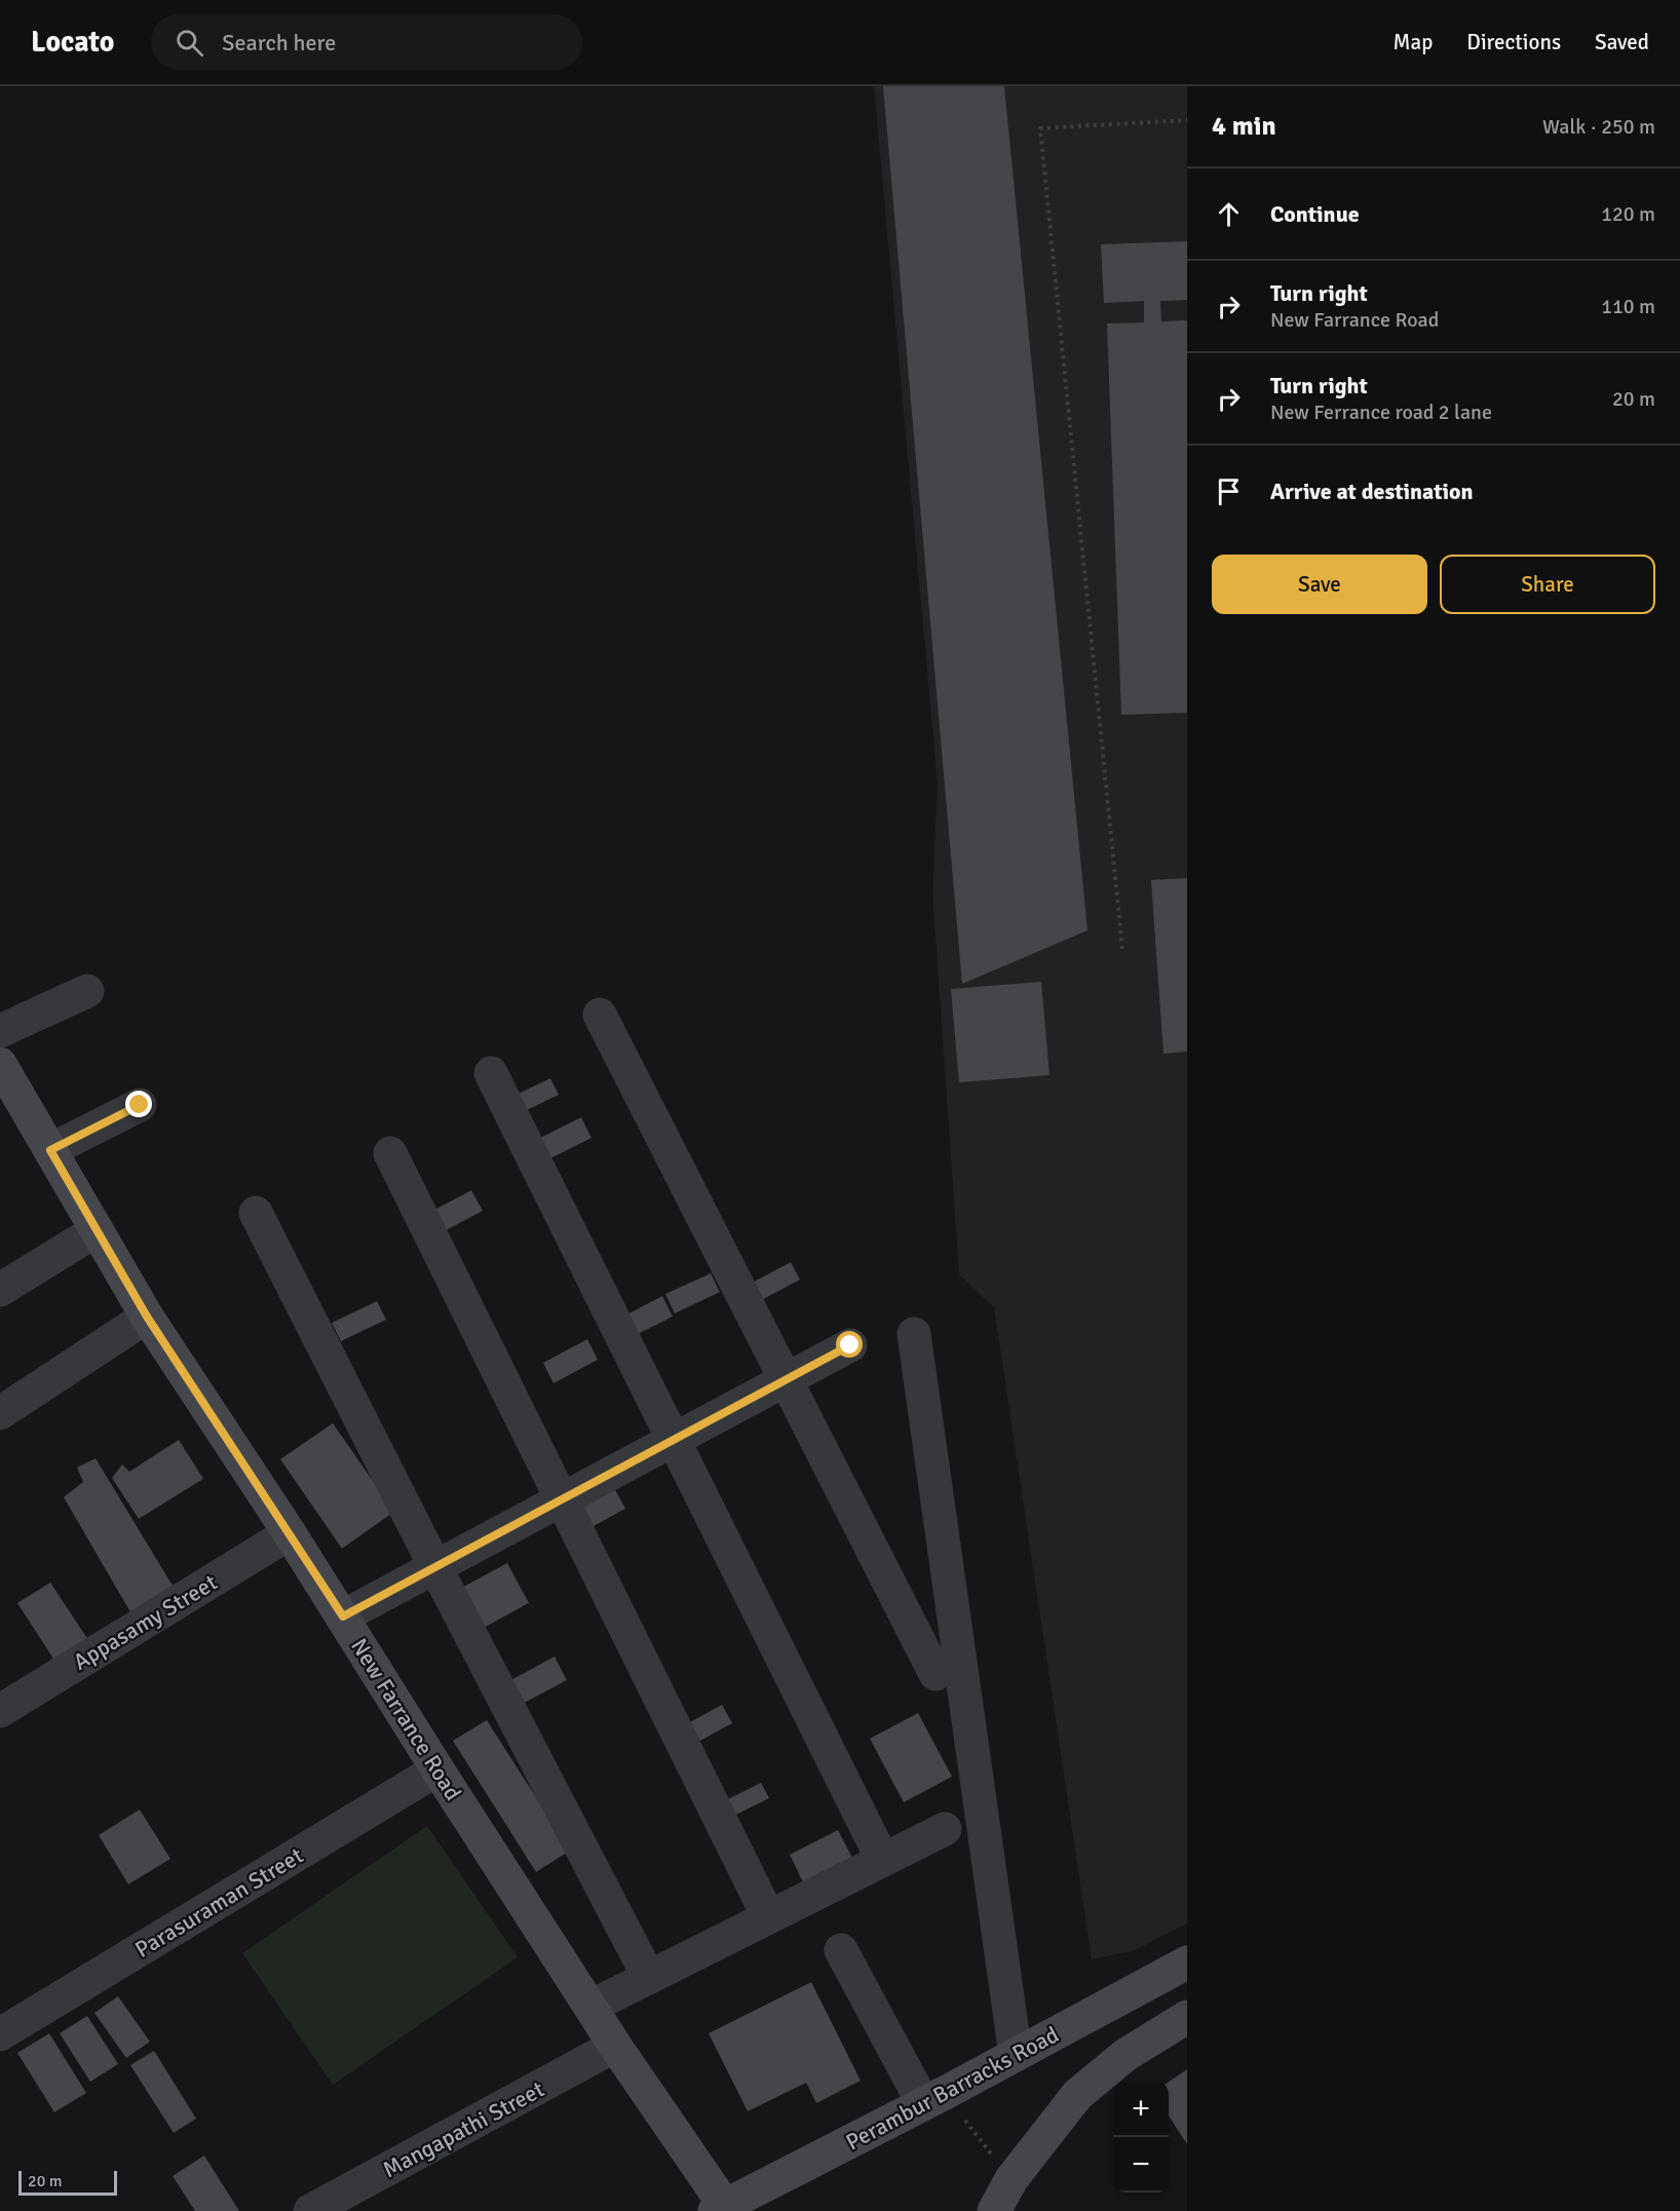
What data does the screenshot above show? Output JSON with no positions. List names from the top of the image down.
{
  "streets": {
    "street": [
      "Appasamy Street",
      "New Farrance Road",
      "Parasuraman Street",
      "Perambur Barracks Road",
      "Mangapathi Street"
    ]
  },
  "crossings": [
    ["Appasamy Street", "New Farrance Road"],
    ["New Farrance Road", "Parasuraman Street"],
    ["New Farrance Road", "Perambur Barracks Road"],
    ["New Farrance Road", "Mangapathi Street"]
  ],
  "scale_bar": "20 m",
  "page": {
    "header": "Locato",
    "search": "Search here",
    "nav": ["Map", "Directions", "Saved"],
    "heading": ["4 min", "Walk · 250 m"],
    "list": [
      ["Continue", "120 m"],
      ["Turn right", "New Farrance Road", "110 m"],
      ["Turn right", "New Ferrance road 2 lane", "20 m"],
      "Arrive at destination"
    ],
    "buttons": ["Save", "Share"],
    "map_buttons": ["+", "−"],
    "scale": "20 m"
  }
}
